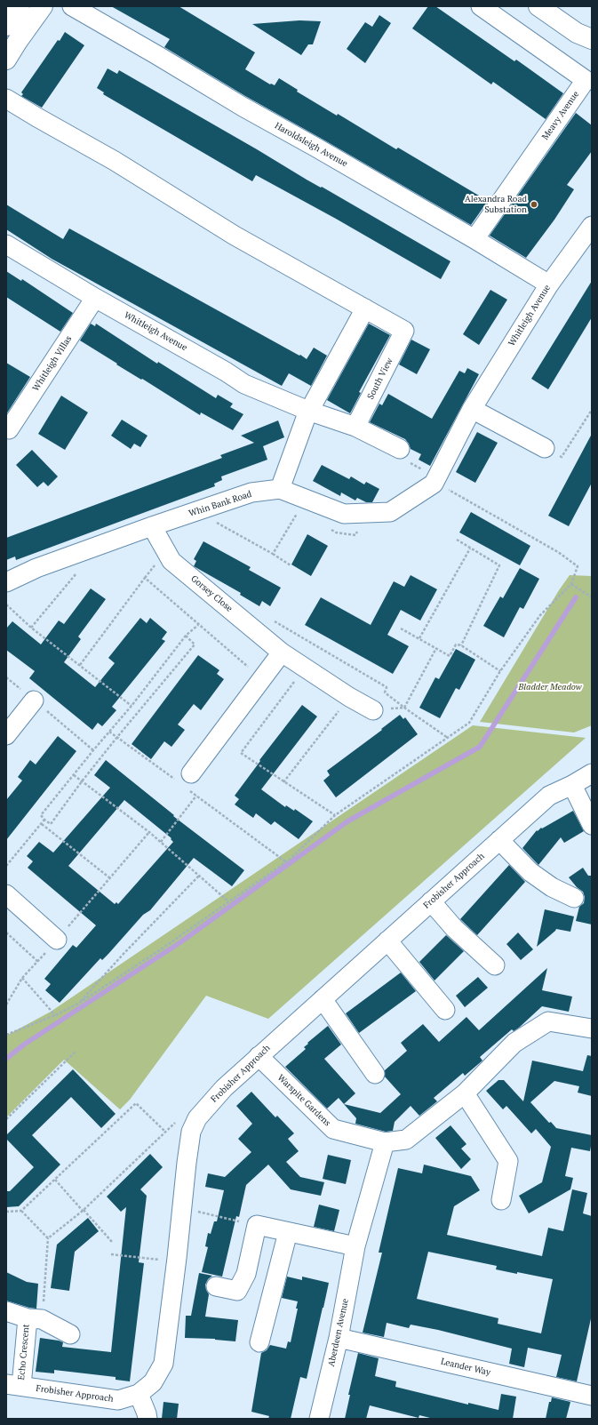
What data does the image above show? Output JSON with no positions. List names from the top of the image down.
{
  "streets": {
    "street": [
      "Meavy Avenue",
      "Haroldsleigh Avenue",
      "Whitleigh Avenue",
      "Whitleigh Villas",
      "South View",
      "Whin Bank Road",
      "Gorsey Close",
      "Frobisher Approach",
      "Warspite Gardens",
      "Aberdeen Avenue",
      "Echo Crescent",
      "Leander Way"
    ]
  },
  "crossings": [
    ["Meavy Avenue", "Haroldsleigh Avenue"],
    ["Haroldsleigh Avenue", "Whitleigh Avenue"],
    ["Whitleigh Avenue", "Whitleigh Villas"],
    ["Whitleigh Avenue", "South View"],
    ["Whitleigh Avenue", "Whin Bank Road"],
    ["Whin Bank Road", "Gorsey Close"],
    ["Frobisher Approach", "Warspite Gardens"],
    ["Frobisher Approach", "Echo Crescent"],
    ["Warspite Gardens", "Aberdeen Avenue"],
    ["Aberdeen Avenue", "Leander Way"]
  ],
  "parks": ["Bladder Meadow"],
  "places": ["Alexandra Road Substation"]
}
